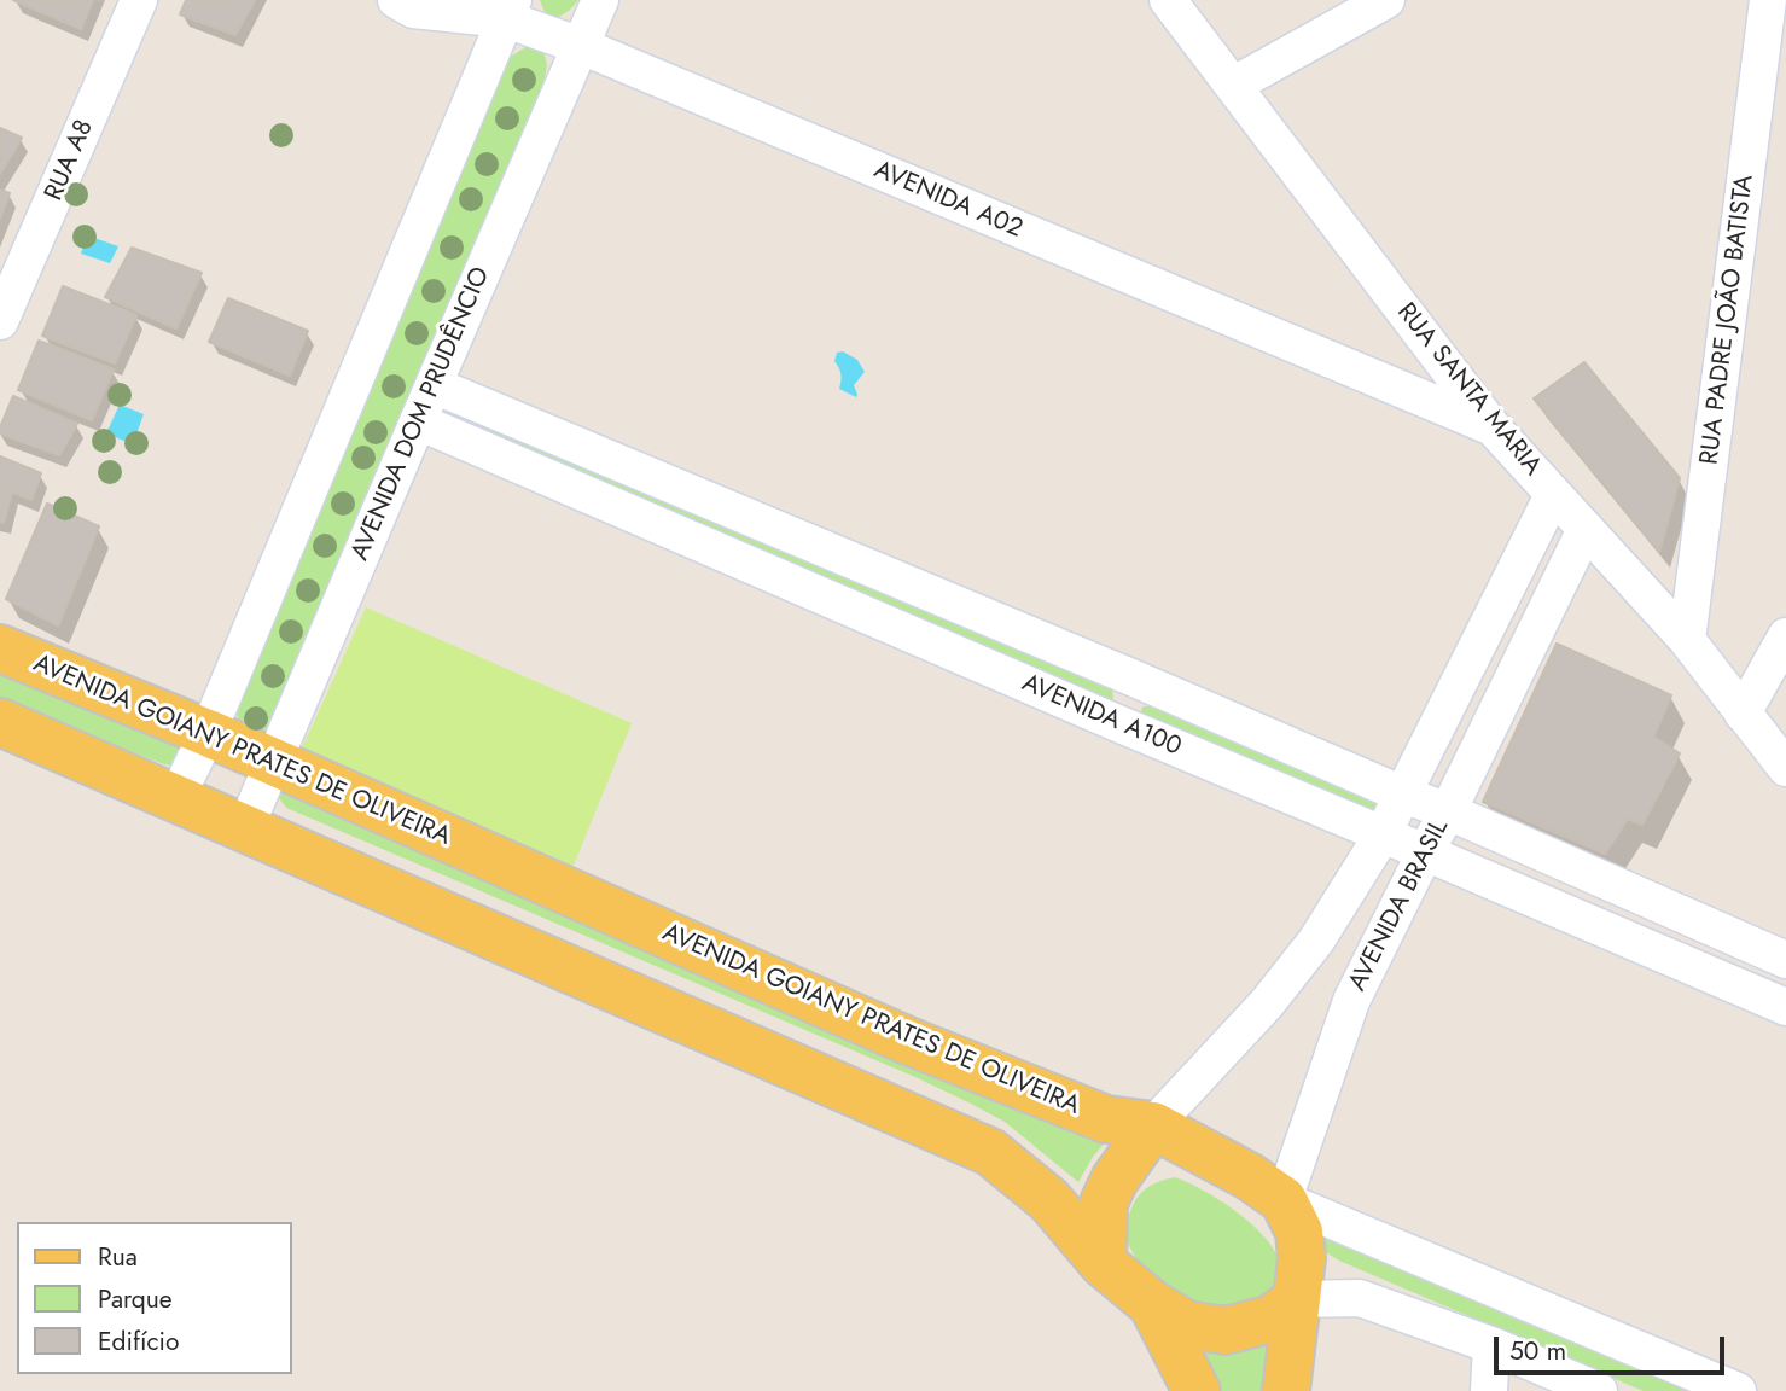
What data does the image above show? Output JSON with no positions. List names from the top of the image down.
{
  "streets": {
    "main road": ["AVENIDA GOIANY PRATES DE OLIVEIRA"],
    "street": [
      "RUA A8",
      "AVENIDA A02",
      "RUA PADRE JOÃO BATISTA",
      "RUA SANTA MARIA",
      "AVENIDA DOM PRUDÊNCIO",
      "AVENIDA A100",
      "AVENIDA BRASIL"
    ]
  },
  "crossings": [
    ["AVENIDA A02", "RUA SANTA MARIA"],
    ["AVENIDA A02", "AVENIDA DOM PRUDÊNCIO"],
    ["RUA PADRE JOÃO BATISTA", "RUA SANTA MARIA"],
    ["RUA SANTA MARIA", "AVENIDA BRASIL"],
    ["AVENIDA DOM PRUDÊNCIO", "AVENIDA A100"],
    ["AVENIDA DOM PRUDÊNCIO", "AVENIDA GOIANY PRATES DE OLIVEIRA"],
    ["AVENIDA A100", "AVENIDA BRASIL"],
    ["AVENIDA GOIANY PRATES DE OLIVEIRA", "AVENIDA BRASIL"]
  ],
  "legend": ["Rua", "Parque", "Edifício"],
  "scale_bar": "50 m"
}
